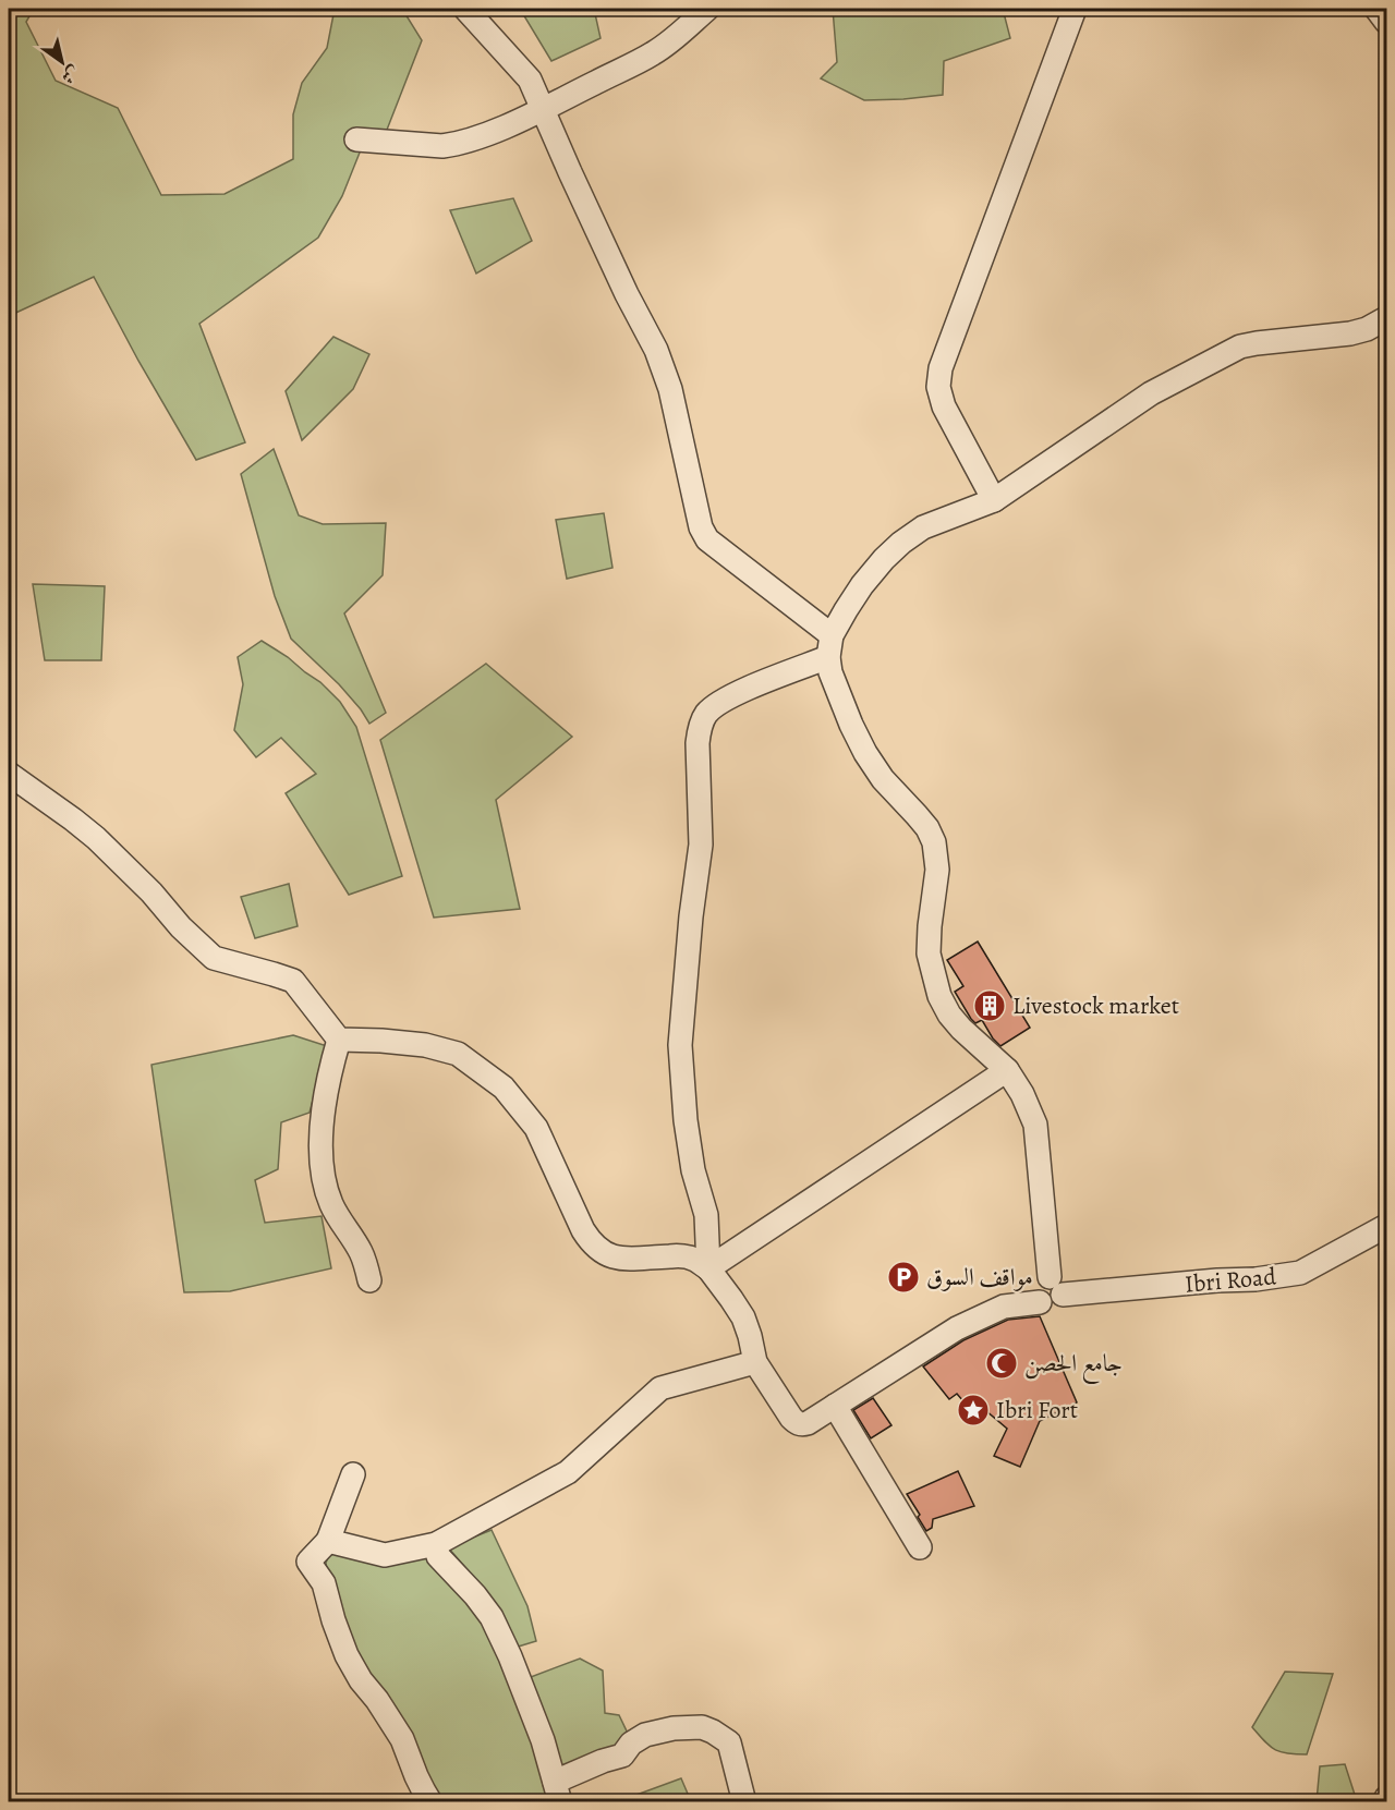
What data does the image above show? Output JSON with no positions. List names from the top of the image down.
{
  "streets": {
    "street": ["Ibri Road"]
  },
  "places": {
    "building": ["Livestock market"],
    "parking": ["مواقف السوق"],
    "mosque": ["جامع الحصن"],
    "place": ["Ibri Fort"]
  },
  "north": "bottom right"
}
